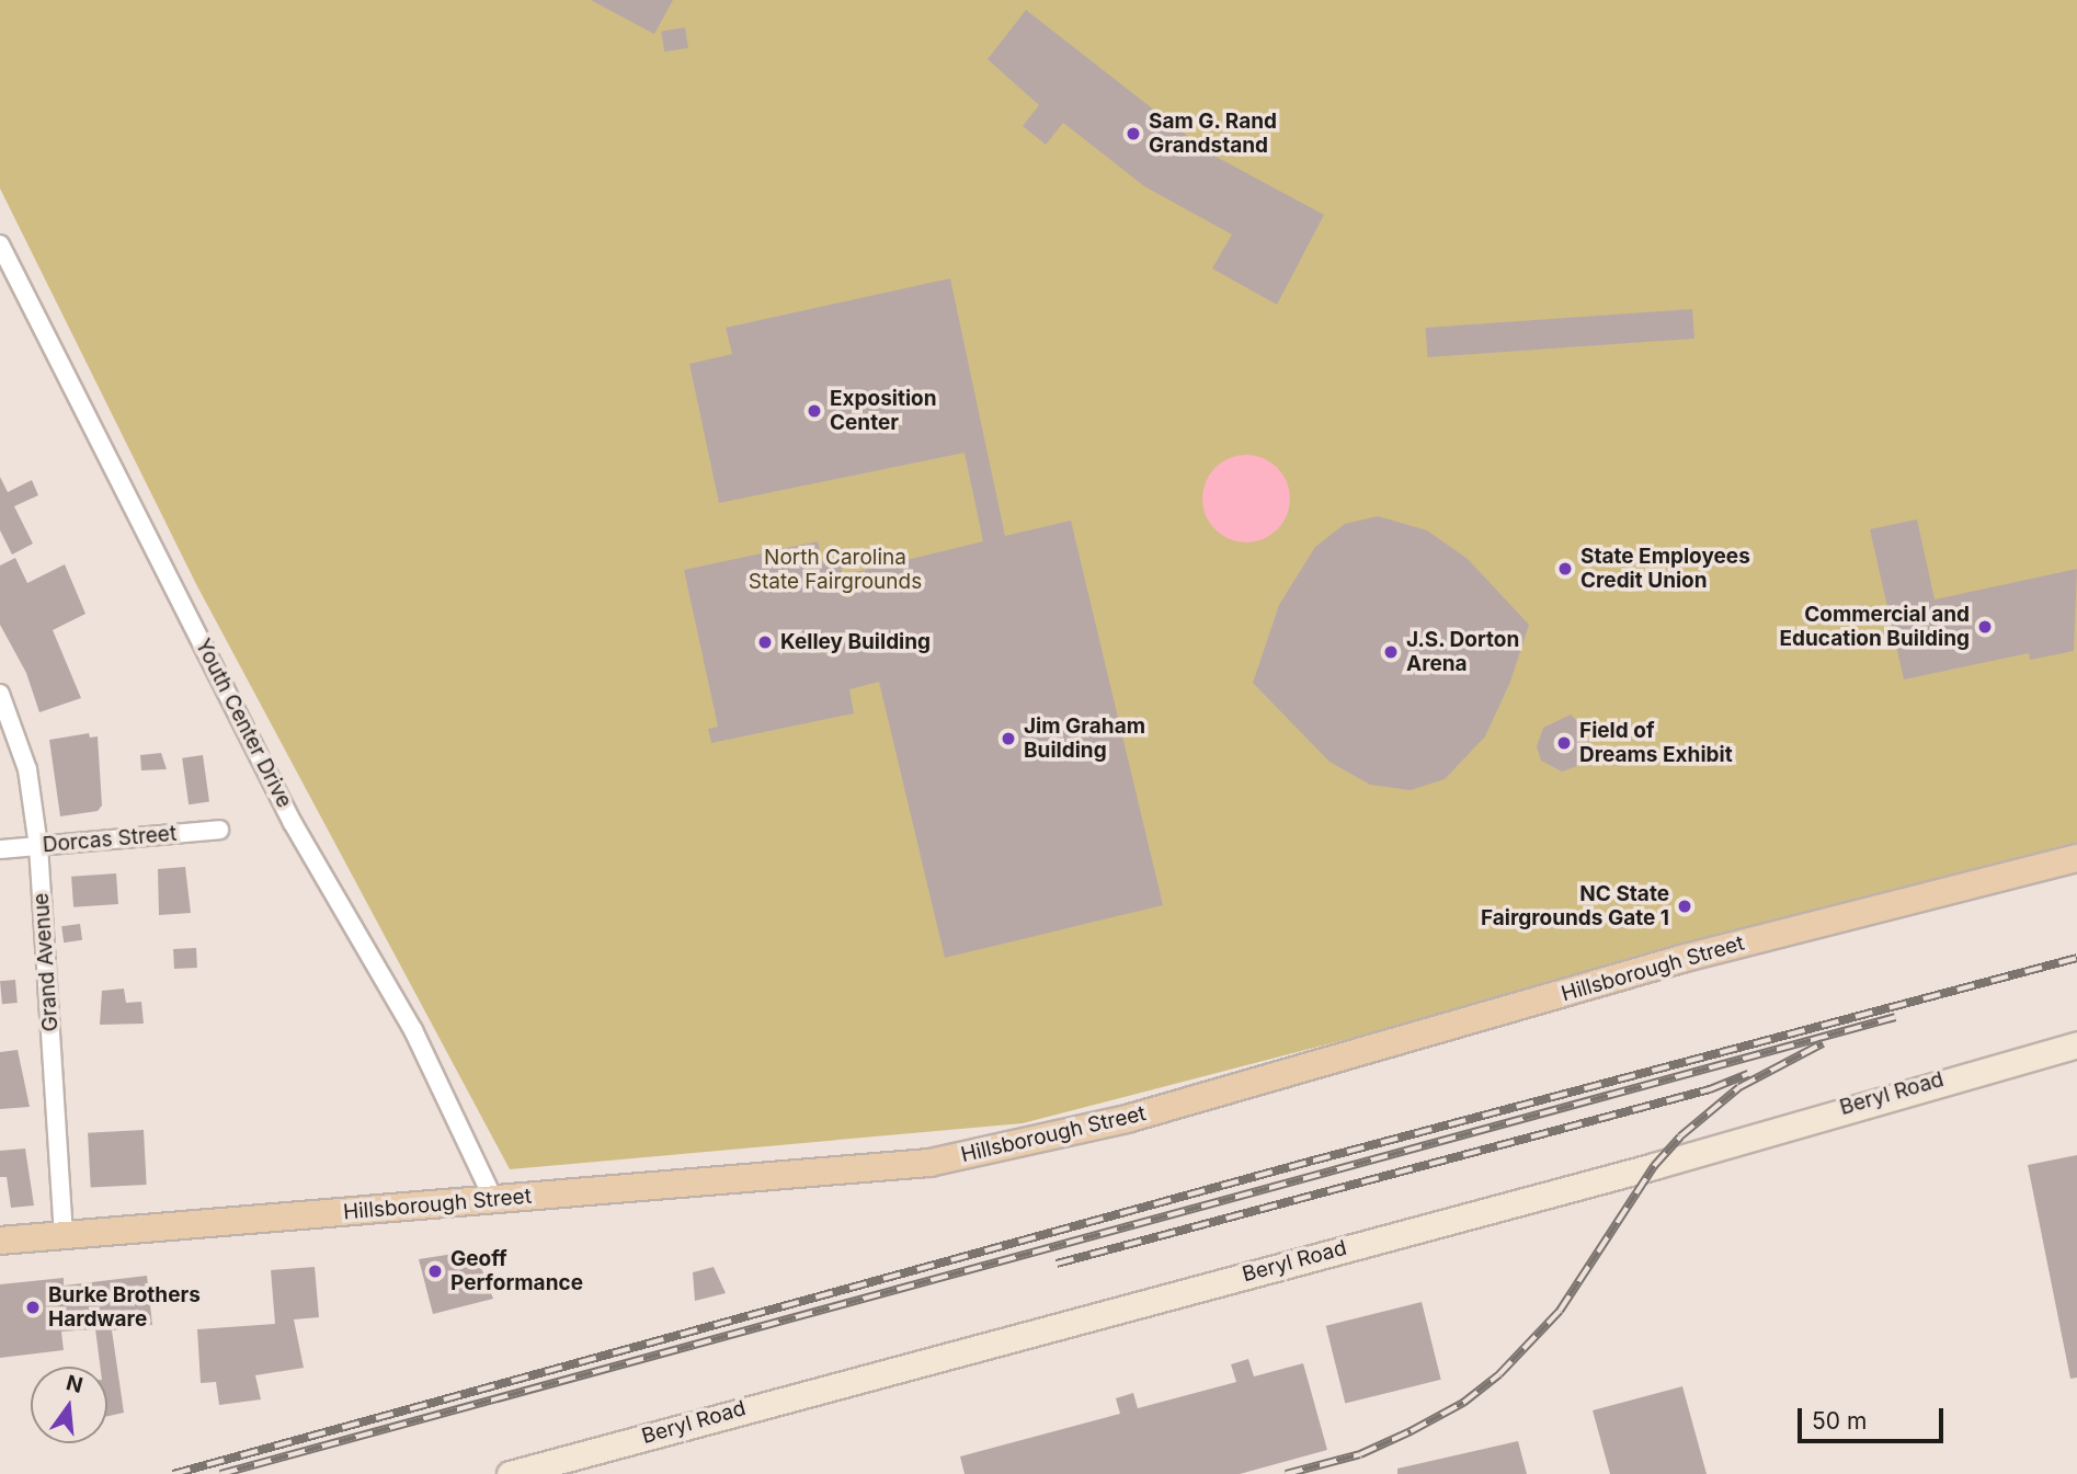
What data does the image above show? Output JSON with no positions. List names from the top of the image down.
{
  "streets": {
    "main road": ["Hillsborough Street"],
    "street": [
      "Youth Center Drive",
      "Dorcas Street",
      "Grand Avenue",
      "Beryl Road"
    ]
  },
  "crossings": [
    ["Youth Center Drive", "Hillsborough Street"],
    ["Dorcas Street", "Grand Avenue"],
    ["Grand Avenue", "Hillsborough Street"]
  ],
  "parks": ["North Carolina State Fairgrounds"],
  "places": [
    "Sam G. Rand Grandstand",
    "Exposition Center",
    "State Employees Credit Union",
    "Commercial and Education Building",
    "Kelley Building",
    "J.S. Dorton Arena",
    "Jim Graham Building",
    "Field of Dreams Exhibit",
    "NC State Fairgrounds Gate 1",
    "Geoff Performance",
    "Burke Brothers Hardware"
  ],
  "scale_bar": "50 m",
  "north": "top"
}
